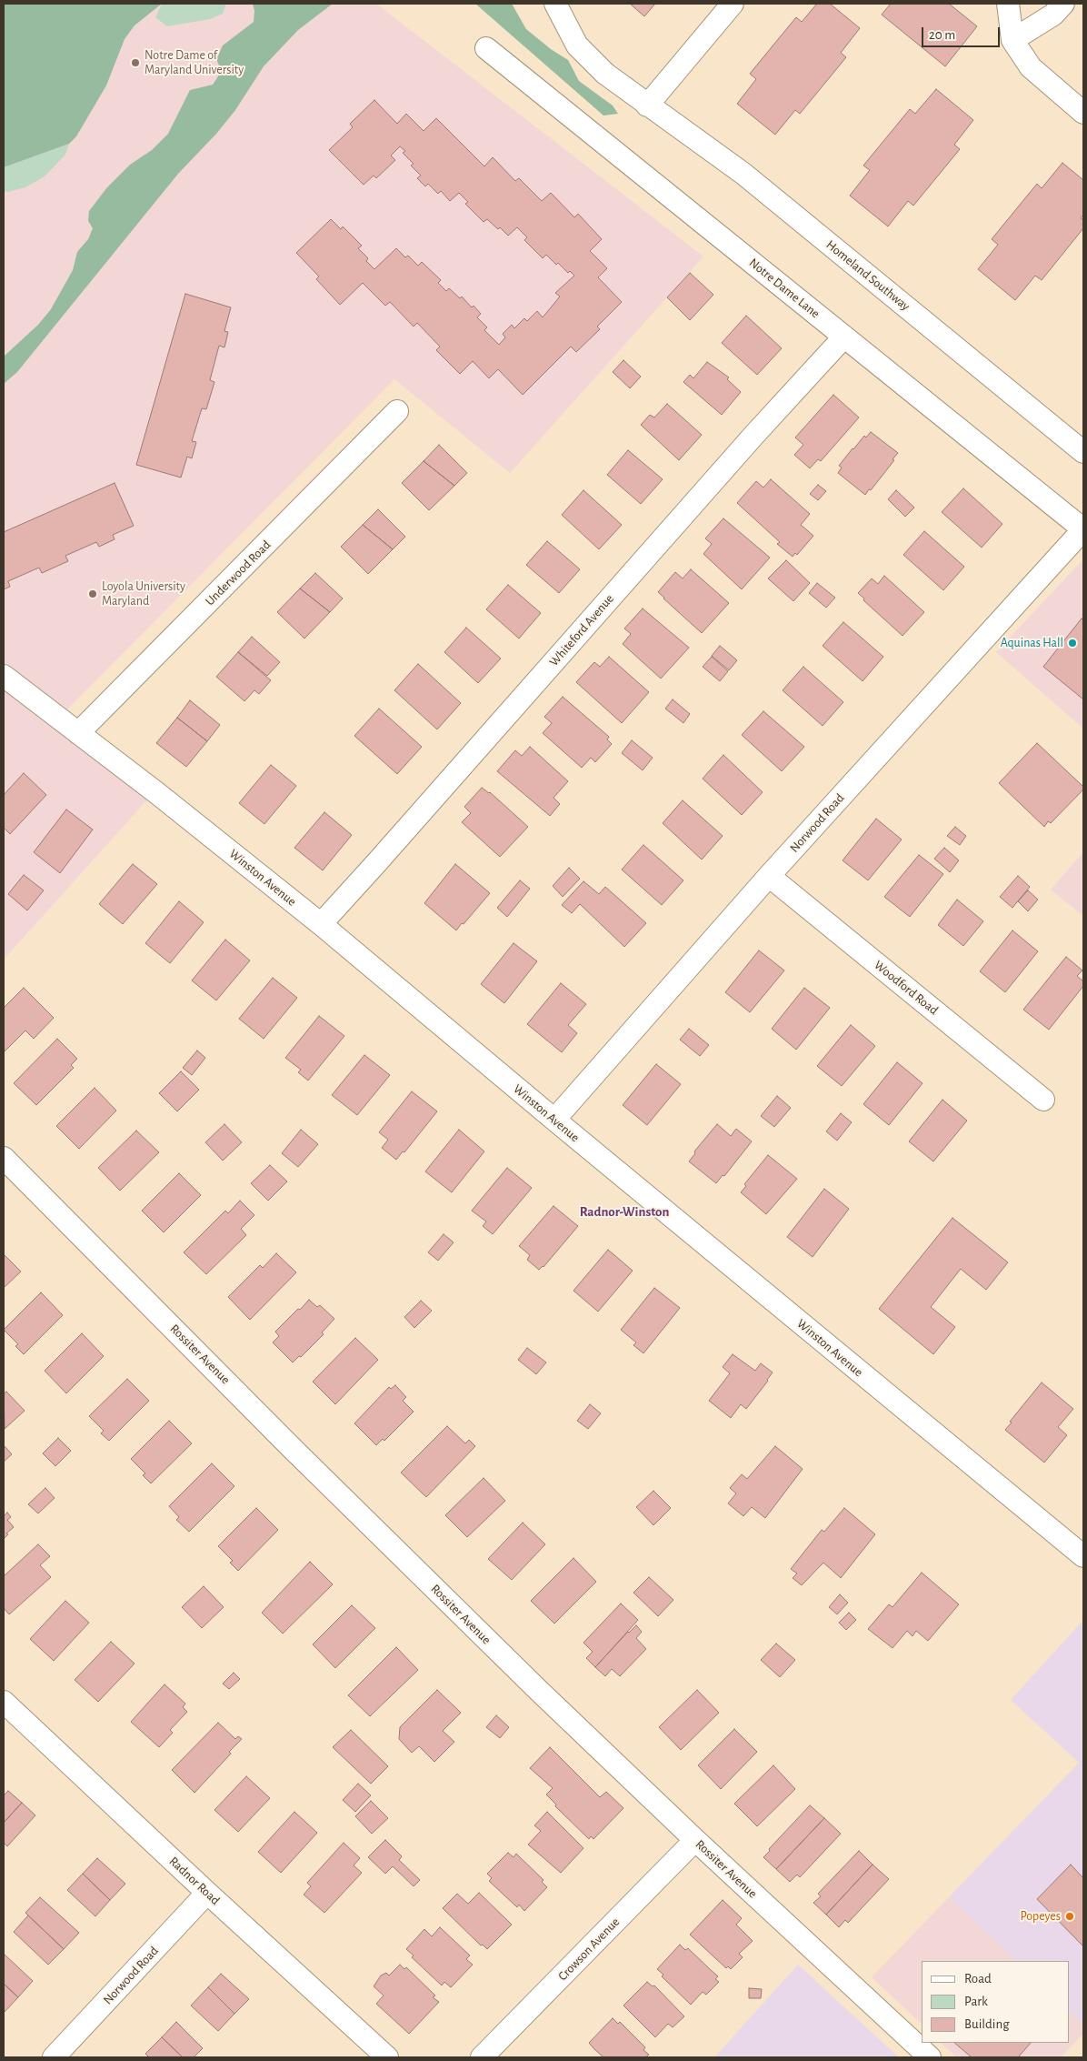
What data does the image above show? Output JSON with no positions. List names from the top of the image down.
{
  "streets": {
    "street": [
      "Homeland Southway",
      "Notre Dame Lane",
      "Underwood Road",
      "Whiteford Avenue",
      "Norwood Road",
      "Winston Avenue",
      "Woodford Road",
      "Rossiter Avenue",
      "Radnor Road",
      "Crowson Avenue"
    ]
  },
  "crossings": [
    ["Notre Dame Lane", "Whiteford Avenue"],
    ["Notre Dame Lane", "Norwood Road"],
    ["Underwood Road", "Winston Avenue"],
    ["Whiteford Avenue", "Winston Avenue"],
    ["Norwood Road", "Winston Avenue"],
    ["Norwood Road", "Woodford Road"],
    ["Norwood Road", "Radnor Road"],
    ["Rossiter Avenue", "Crowson Avenue"]
  ],
  "districts": ["Radnor-Winston"],
  "places": [
    "Notre Dame of Maryland University",
    "Loyola University Maryland",
    "Aquinas Hall",
    "Popeyes"
  ],
  "legend": ["Road", "Park", "Building"],
  "scale_bar": "20 m"
}
